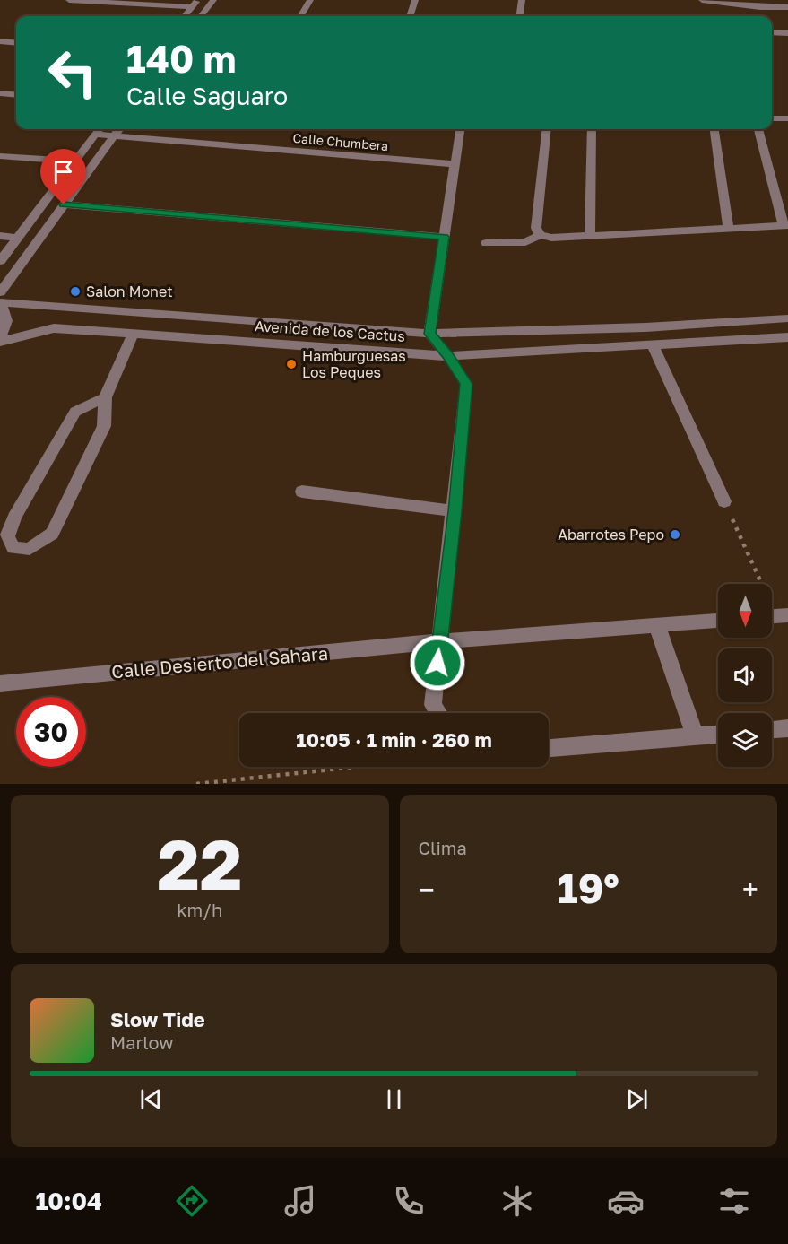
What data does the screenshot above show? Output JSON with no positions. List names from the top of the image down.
{
  "streets": {
    "street": ["Calle Chumbera", "Avenida de los Cactus", "Calle Desierto del Sahara"]
  },
  "places": ["Salon Monet", "Hamburguesas Los Peques", "Abarrotes Pepo"],
  "north": "bottom",
  "page": {
    "turn": ["140 m", "Calle Saguaro"],
    "limit": "30",
    "trip": "10:05 · 1 min · 260 m",
    "tile": [
      ["22", "km/h"],
      "Clima"
    ],
    "heat": ["−", "19°", "+"],
    "song": ["Slow Tide", "Marlow"],
    "tabs": "10:04"
  }
}
